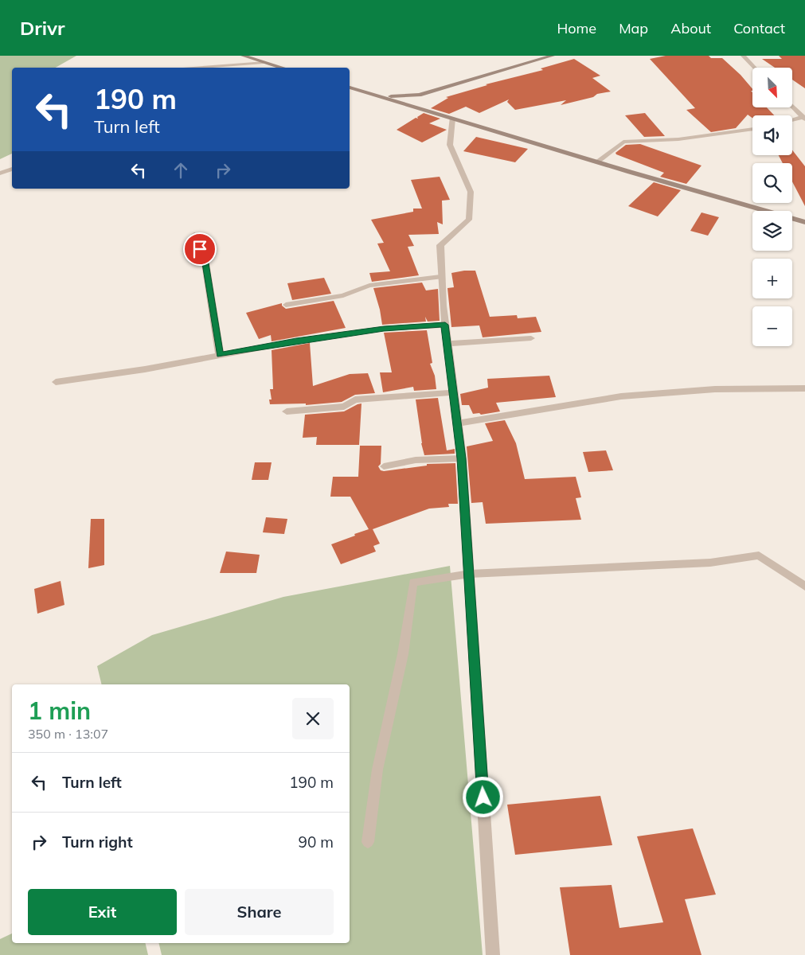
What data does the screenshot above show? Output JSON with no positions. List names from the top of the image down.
{
  "north": "bottom right",
  "page": {
    "header": "Drivr",
    "nav": [
      "Home",
      "Map",
      "About",
      "Contact"
    ],
    "map_buttons": ["+", "−"],
    "turn": ["190 m", "Turn left"],
    "heading": ["1 min", "350 m · 13:07"],
    "list": [
      {
        "name": "Turn left",
        "value": "190 m"
      },
      {
        "name": "Turn right",
        "value": "90 m"
      }
    ],
    "buttons": ["Exit", "Share"]
  }
}
